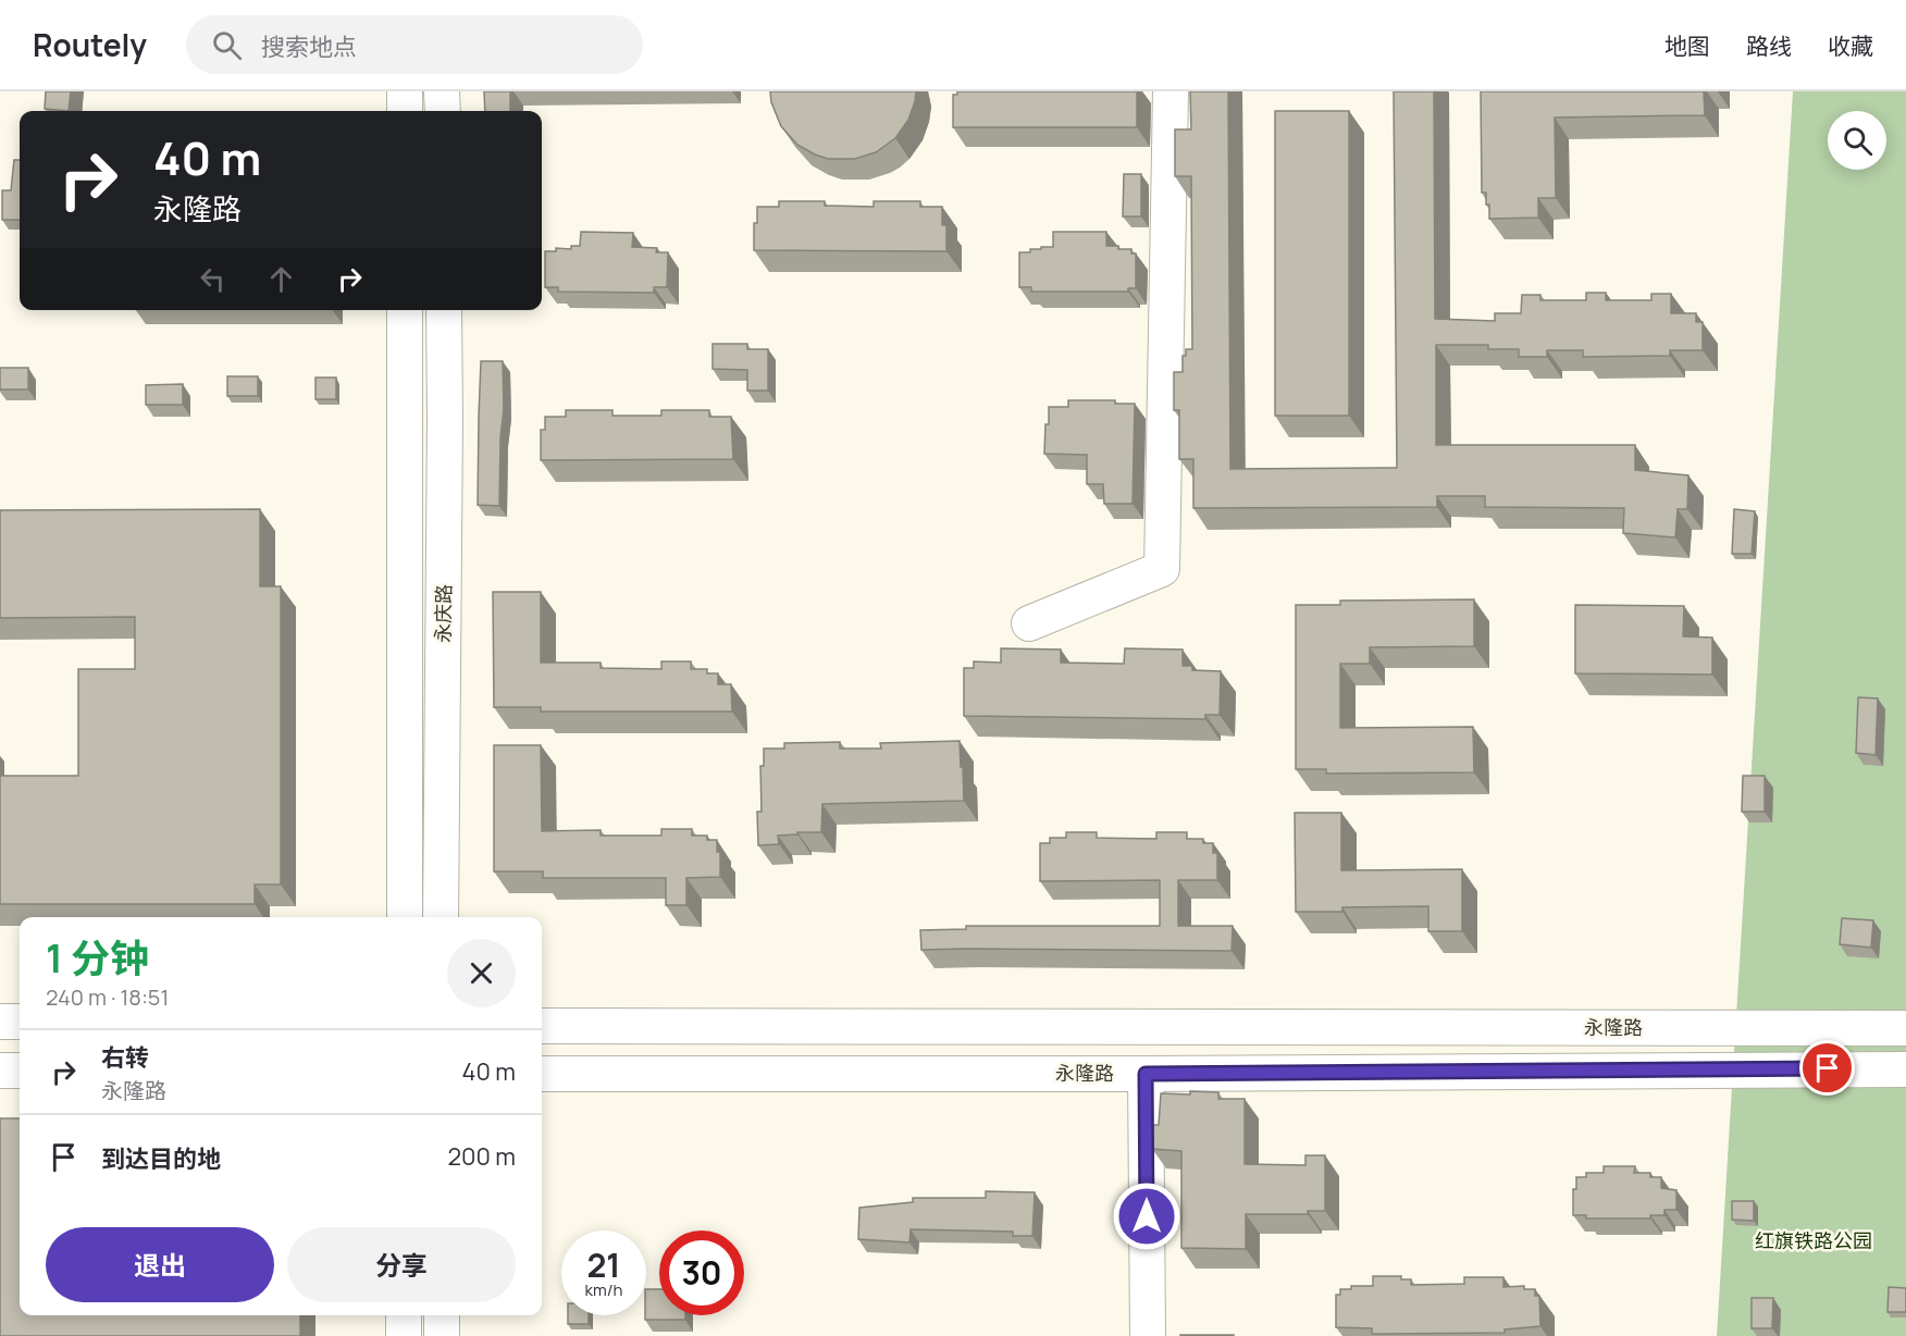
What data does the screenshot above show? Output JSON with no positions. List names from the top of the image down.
{
  "streets": {
    "street": ["永庆路", "永隆路"]
  },
  "parks": ["红旗铁路公园"],
  "page": {
    "header": "Routely",
    "search": "搜索地点",
    "nav": ["地图", "路线", "收藏"],
    "turn": ["40 m", "永隆路"],
    "heading": ["1 分钟", "240 m · 18:51"],
    "list": [
      {
        "name": "右转",
        "note": "永隆路",
        "value": "40 m"
      },
      {
        "name": "到达目的地",
        "value": "200 m"
      }
    ],
    "buttons": ["退出", "分享"],
    "speed": "21 km/h",
    "limit": "30"
  }
}
